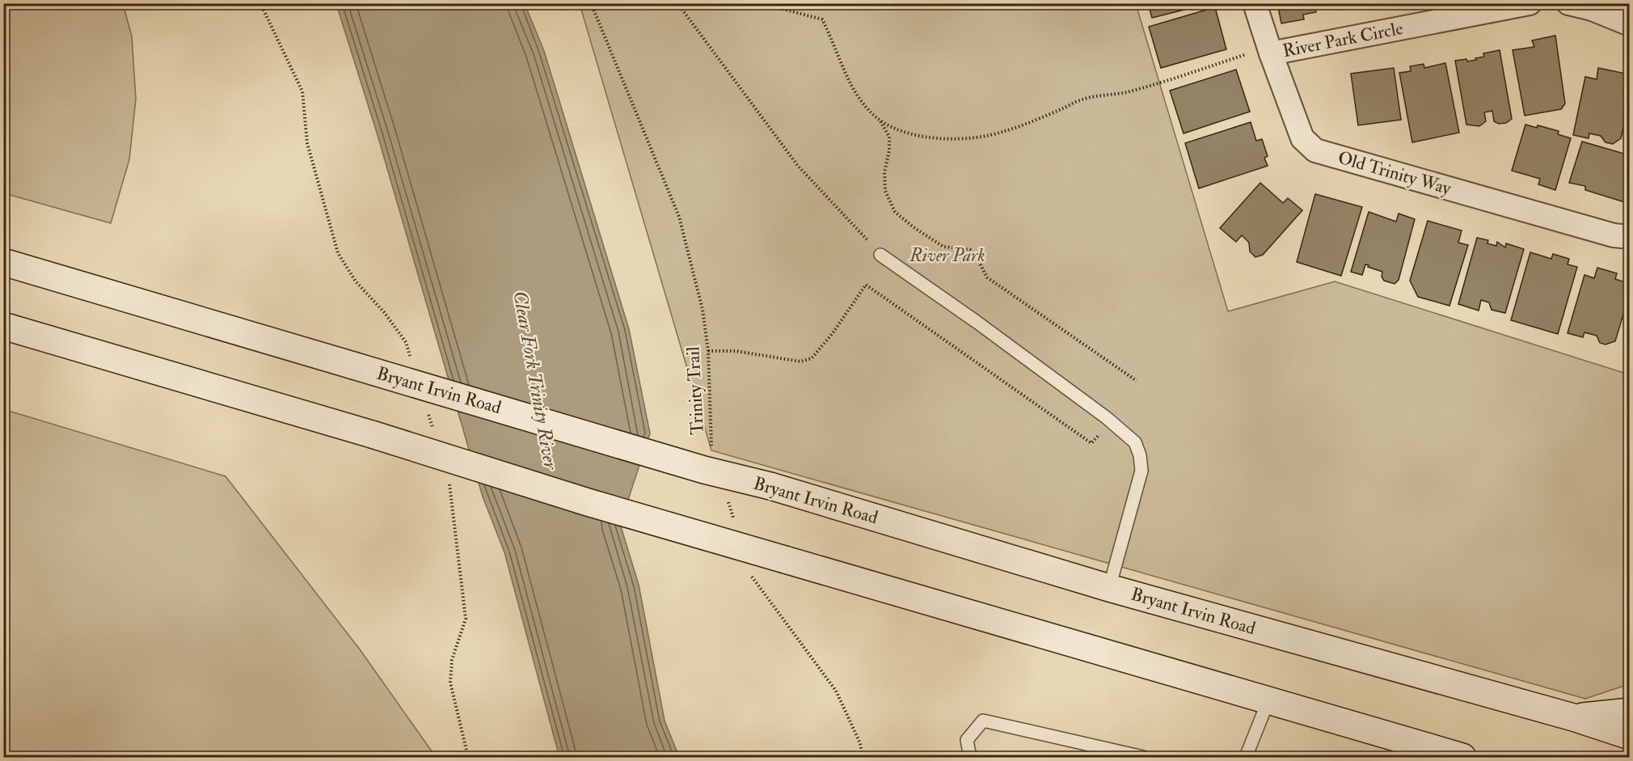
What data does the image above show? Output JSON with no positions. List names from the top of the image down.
{
  "streets": {
    "main road": ["Bryant Irvin Road"],
    "street": ["River Park Circle", "Old Trinity Way"],
    "path": ["Trinity Trail"]
  },
  "crossings": [
    ["River Park Circle", "Old Trinity Way"]
  ],
  "water": ["Clear Fork Trinity River"],
  "parks": ["River Park"]
}
